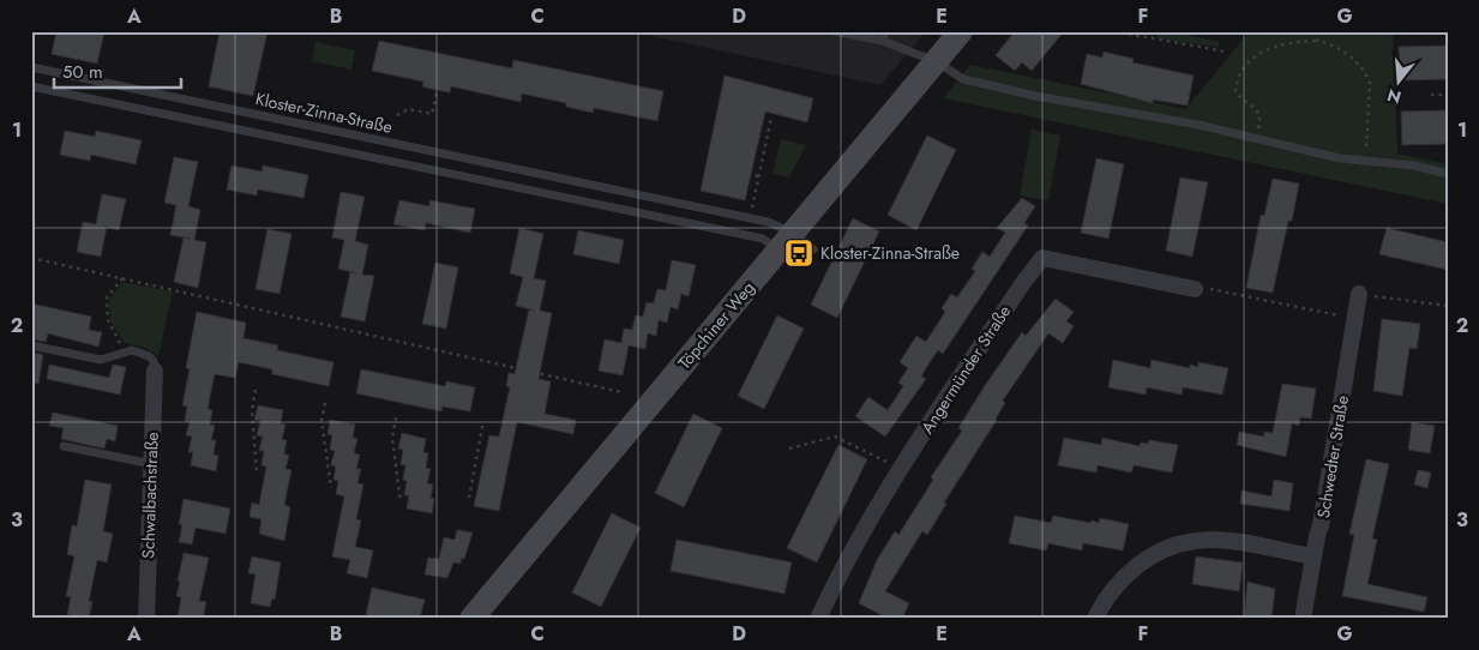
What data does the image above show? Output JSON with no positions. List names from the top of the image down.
{
  "streets": {
    "street": [
      "Töpchiner Weg",
      "Angermünder Straße",
      "Schwedter Straße",
      "Schwalbachstraße"
    ],
    "lane": ["Kloster-Zinna-Straße"]
  },
  "crossings": [
    ["Kloster-Zinna-Straße", "Töpchiner Weg"]
  ],
  "places": {
    "bus stop": ["Kloster-Zinna-Straße"]
  },
  "scale_bar": "50 m",
  "north": "bottom",
  "grid": {
    "columns": [
      "A",
      "B",
      "C",
      "D",
      "E",
      "F",
      "G"
    ],
    "rows": ["1", "2", "3"]
  }
}
